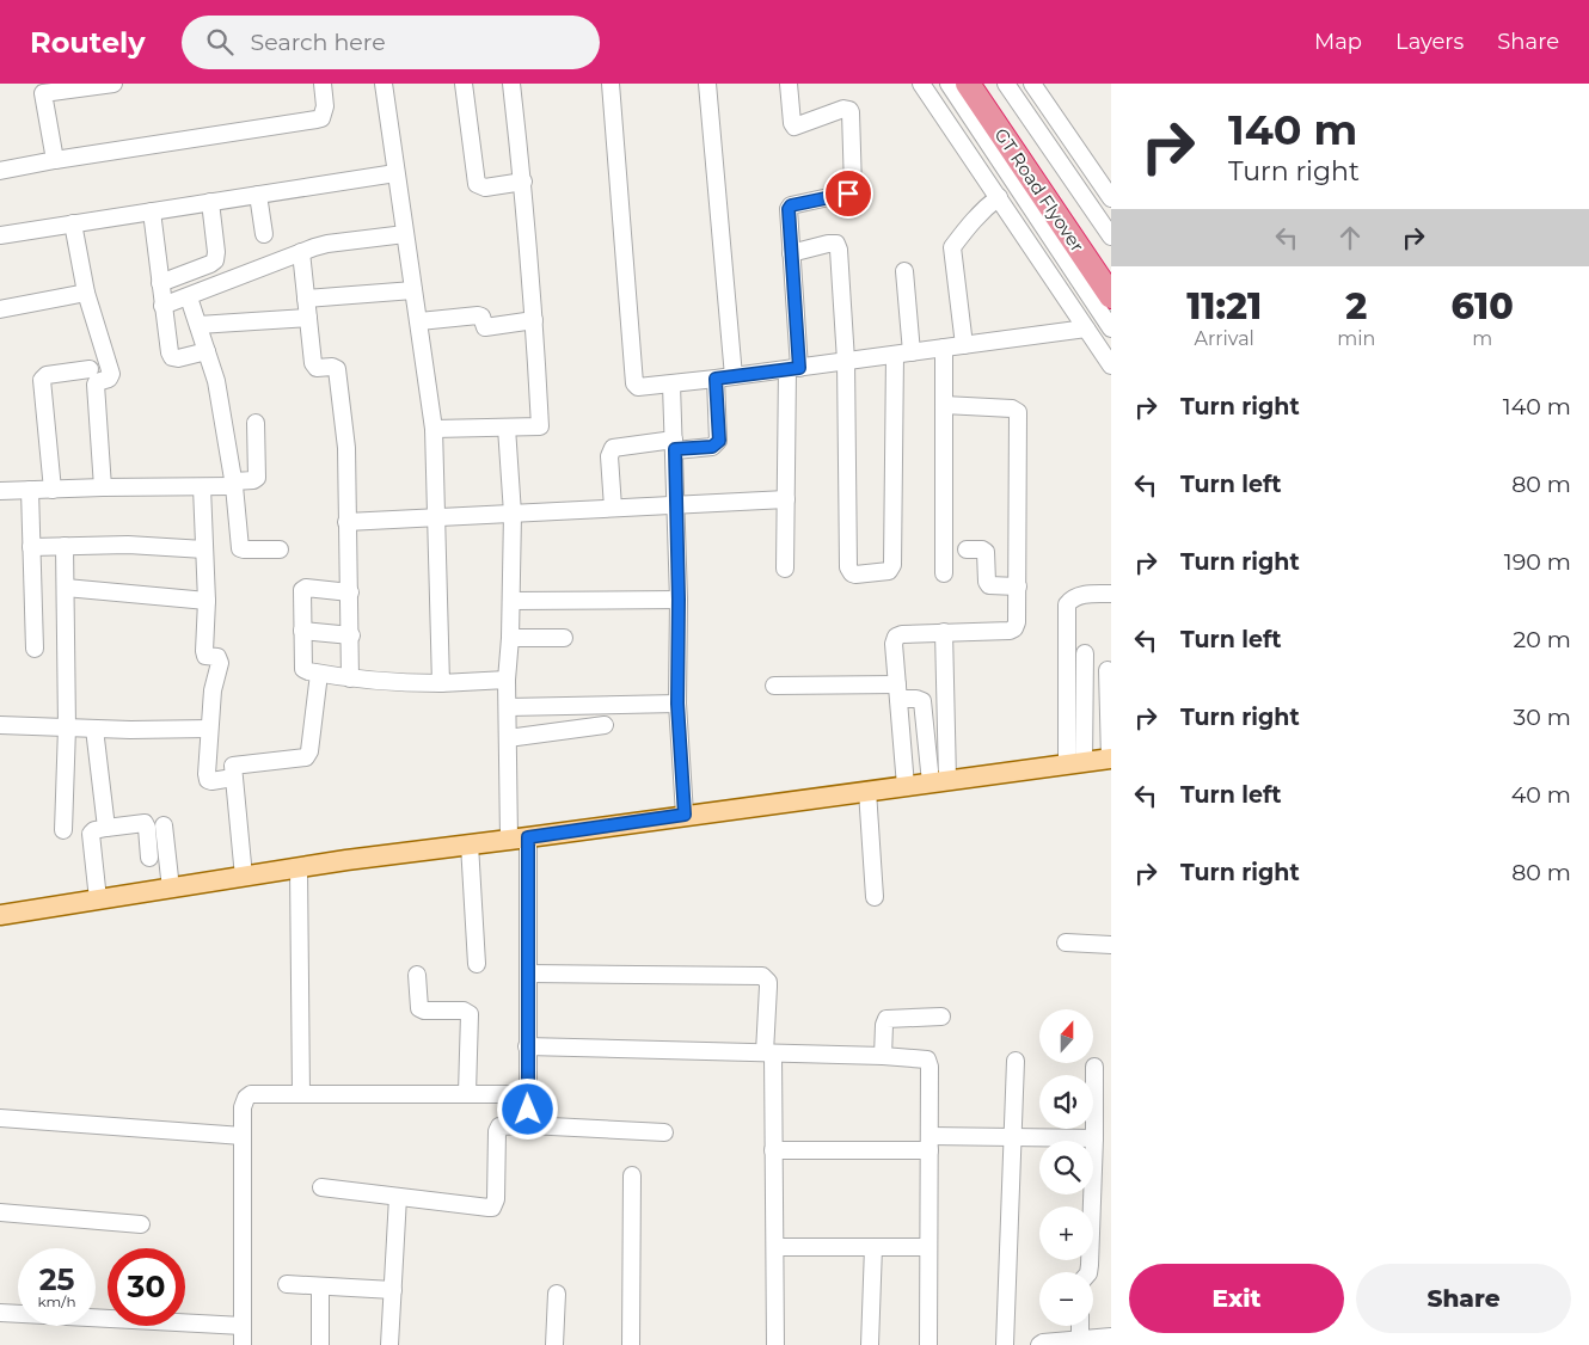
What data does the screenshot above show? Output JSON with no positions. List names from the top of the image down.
{
  "streets": {
    "highway": ["GT Road Flyover"]
  },
  "north": "top",
  "page": {
    "header": "Routely",
    "search": "Search here",
    "nav": ["Map", "Layers", "Share"],
    "turn": ["140 m", "Turn right"],
    "eta": [
      "11:21",
      "Arrival",
      "2",
      "min",
      "610",
      "m"
    ],
    "list": [
      {
        "name": "Turn right",
        "value": "140 m"
      },
      {
        "name": "Turn left",
        "value": "80 m"
      },
      {
        "name": "Turn right",
        "value": "190 m"
      },
      {
        "name": "Turn left",
        "value": "20 m"
      },
      {
        "name": "Turn right",
        "value": "30 m"
      },
      {
        "name": "Turn left",
        "value": "40 m"
      },
      {
        "name": "Turn right",
        "value": "80 m"
      }
    ],
    "map_buttons": ["+", "−"],
    "speed": "25 km/h",
    "limit": "30",
    "buttons": ["Exit", "Share"]
  }
}
